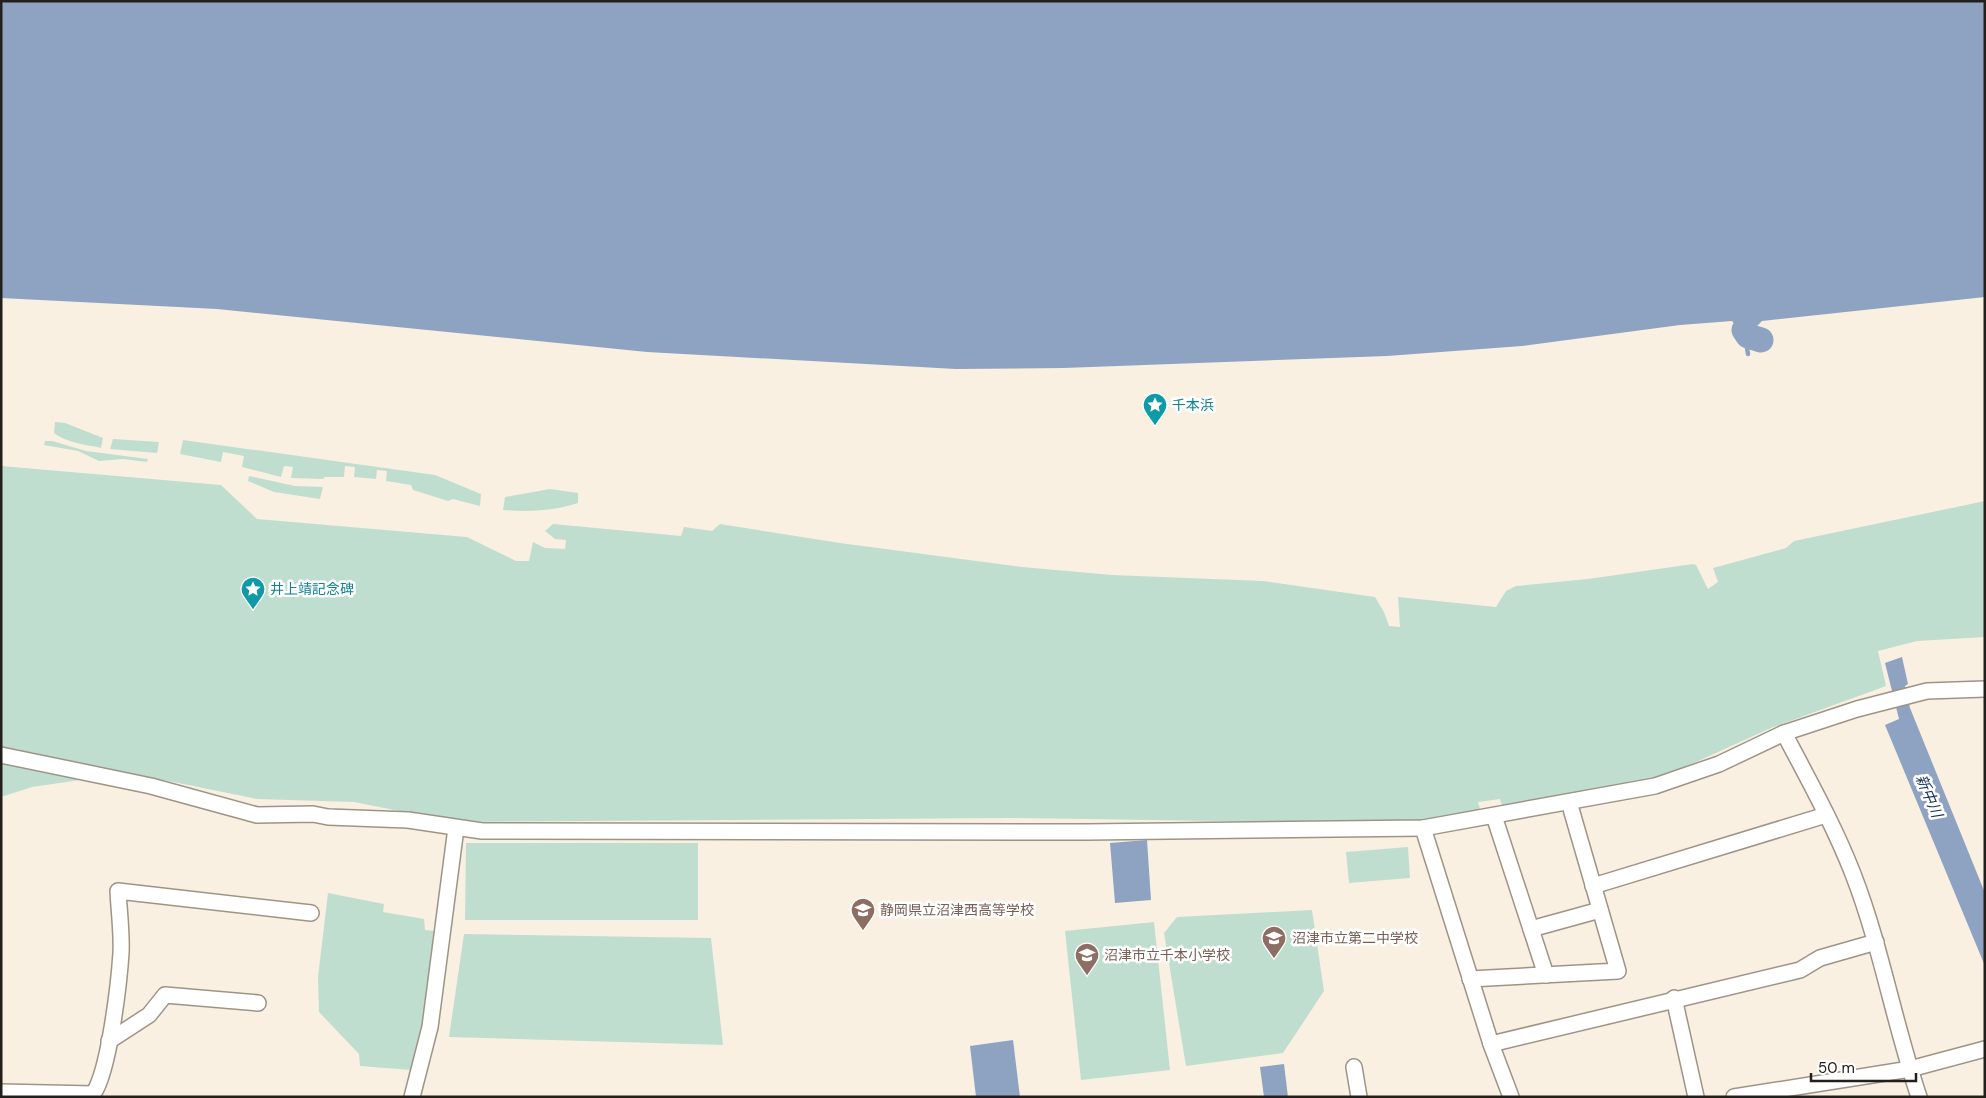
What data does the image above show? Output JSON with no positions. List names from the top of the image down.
{
  "water": ["新中川"],
  "places": {
    "place": ["千本浜", "井上靖記念碑"],
    "school or university": ["静岡県立沼津西高等学校", "沼津市立第二中学校", "沼津市立千本小学校"]
  },
  "scale_bar": "50 m"
}
